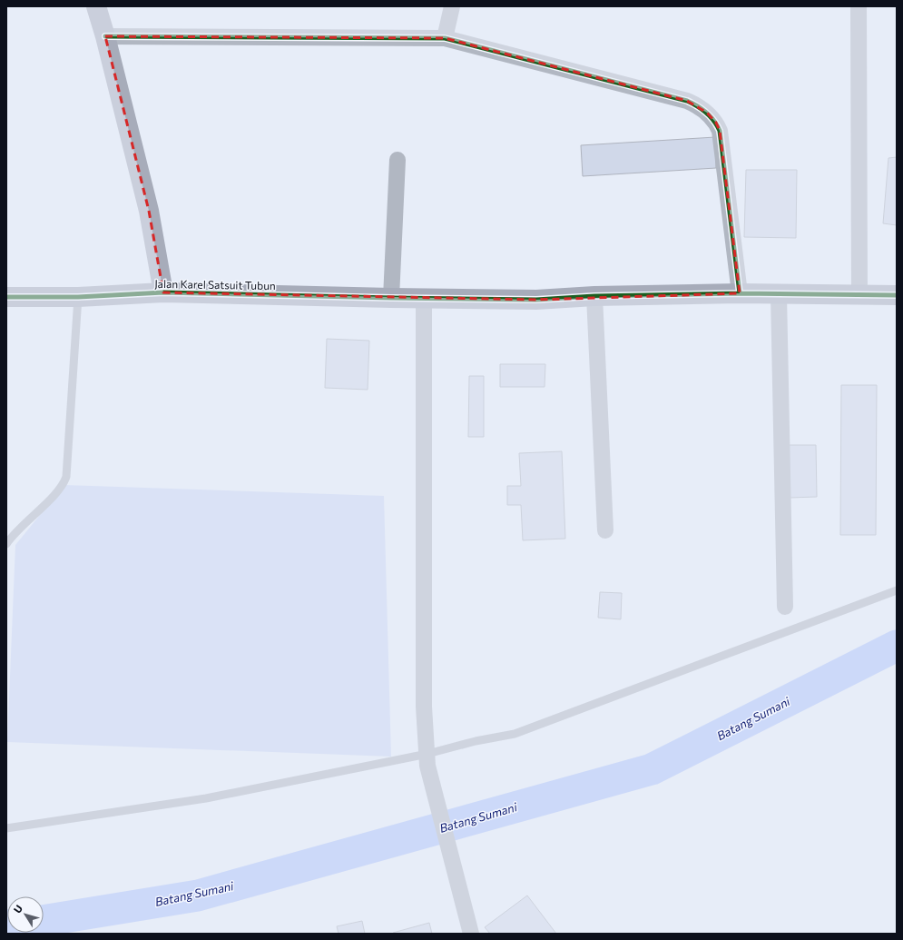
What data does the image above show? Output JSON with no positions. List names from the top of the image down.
{
  "streets": {
    "street": ["Jalan Karel Satsuit Tubun"]
  },
  "water": ["Batang Sumani"],
  "north": "top left"
}
